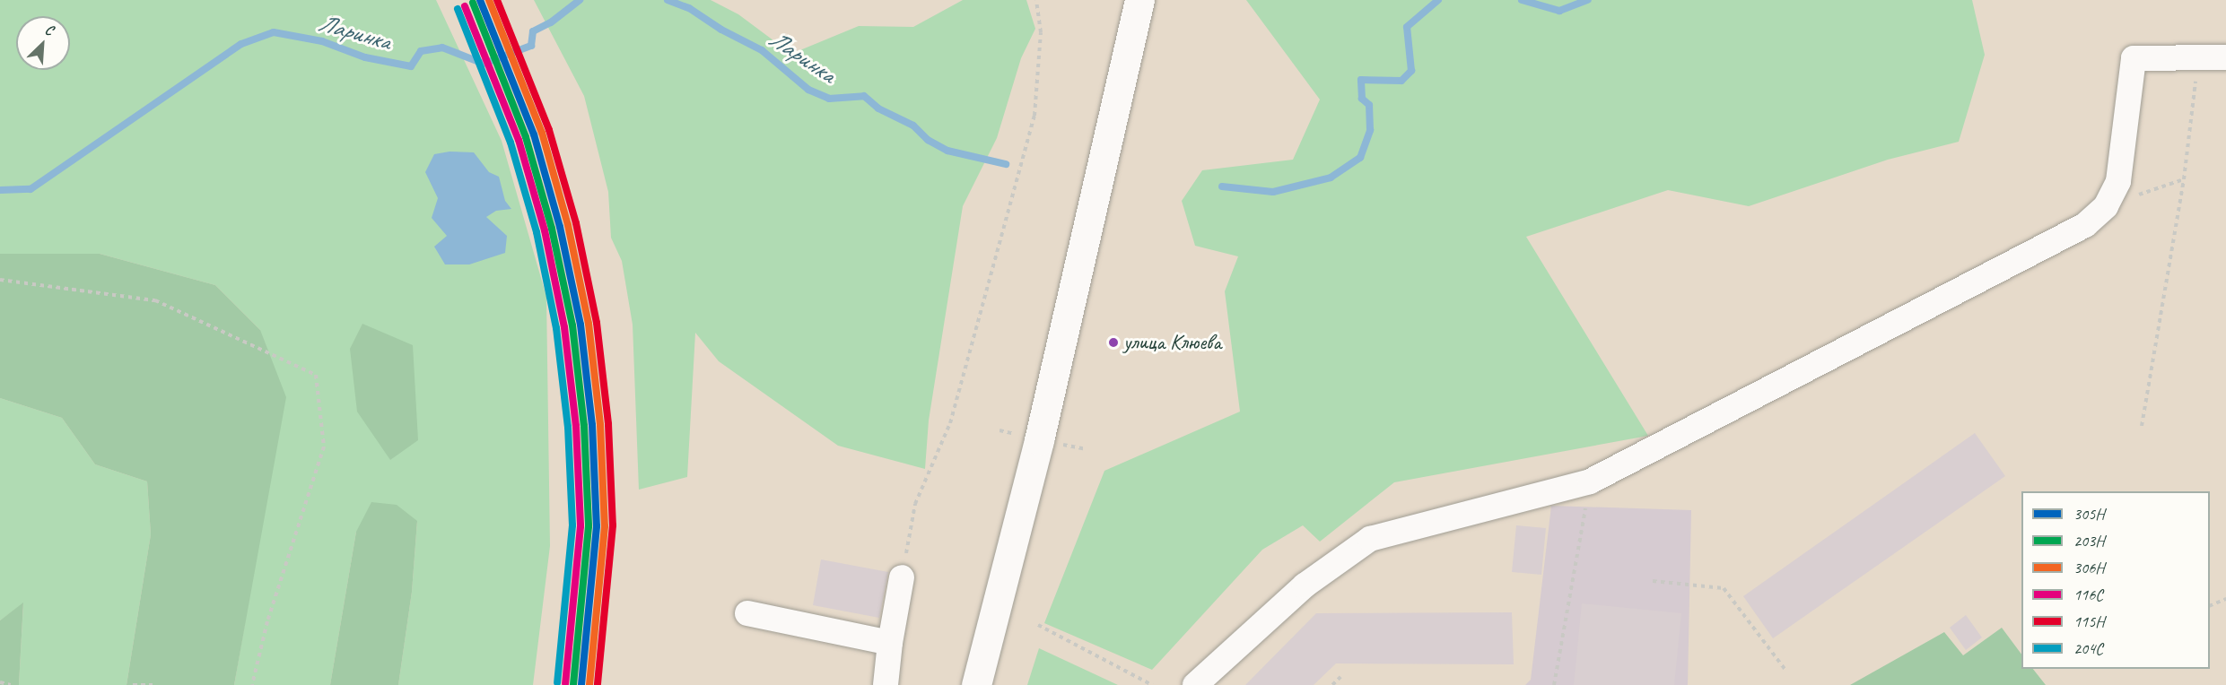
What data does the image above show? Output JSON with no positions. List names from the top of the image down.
{
  "water": ["Ларинка"],
  "places": ["улица Клюева"],
  "lines": [
    "transit line 305Н",
    "transit line 306Н",
    "transit line 115Н",
    "transit line 203Н",
    "transit line 116С",
    "transit line 204С"
  ],
  "legend": [
    "305Н",
    "203Н",
    "306Н",
    "116С",
    "115Н",
    "204С"
  ],
  "north": "top right"
}
